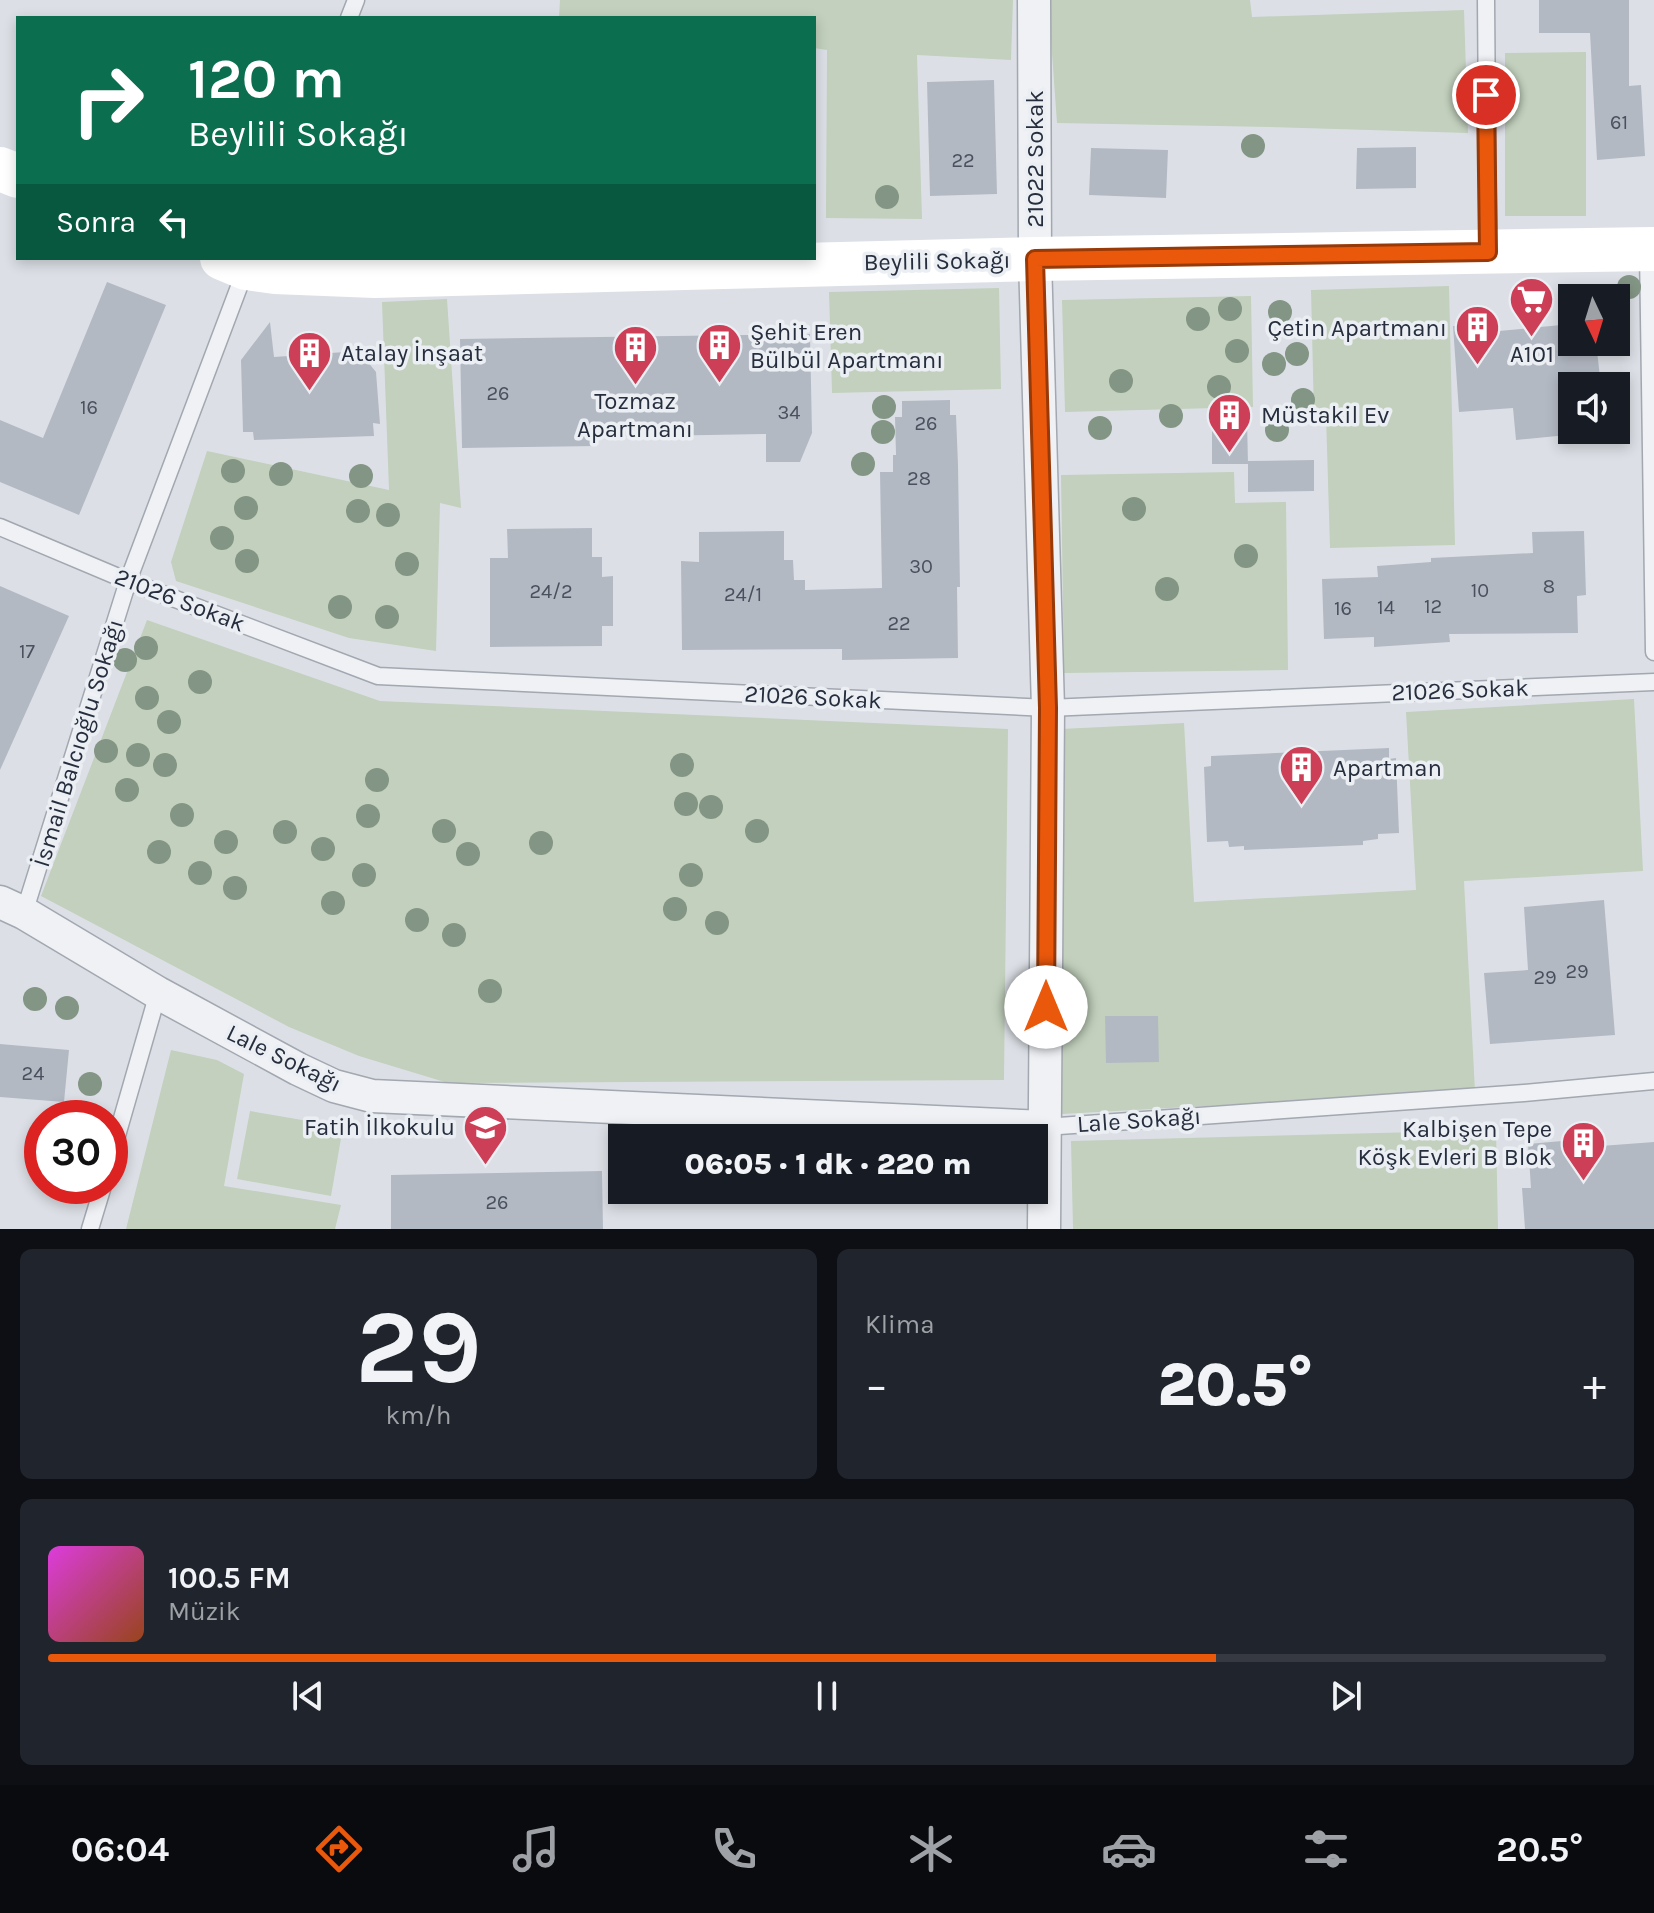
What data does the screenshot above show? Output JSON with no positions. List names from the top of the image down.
{
  "streets": {
    "street": ["21022 Sokak", "Beylili Sokağı", "Lale Sokağı"],
    "lane": ["21026 Sokak", "İsmail Balcıoğlu Sokağı"]
  },
  "crossings": [
    ["21022 Sokak", "Beylili Sokağı"],
    ["21022 Sokak", "21026 Sokak"],
    ["Beylili Sokağı", "İsmail Balcıoğlu Sokağı"],
    ["21026 Sokak", "İsmail Balcıoğlu Sokağı"],
    ["İsmail Balcıoğlu Sokağı", "Lale Sokağı"]
  ],
  "places": {
    "supermarket": ["A101"],
    "building": [
      "Çetin Apartmanı",
      "Şehit Eren Bülbül Apartmanı",
      "Tozmaz Apartmanı",
      "Atalay İnşaat",
      "Müstakil Ev",
      "Apartman",
      "Kalbişen Tepe Köşk Evleri B Blok"
    ],
    "school or university": ["Fatih İlkokulu"]
  },
  "house_numbers": [
    "61",
    "22",
    "26",
    "16",
    "34",
    "26",
    "28",
    "30",
    "8",
    "10",
    "24/2",
    "24/1",
    "12",
    "14",
    "16",
    "22",
    "17",
    "29",
    "29",
    "24",
    "26"
  ],
  "north": "bottom",
  "page": {
    "turn": ["120 m", "Beylili Sokağı"],
    "then": "Sonra",
    "limit": "30",
    "trip": "06:05 · 1 dk · 220 m",
    "tile": [
      ["29", "km/h"],
      "Klima"
    ],
    "heat": ["−", "20.5°", "+"],
    "song": ["100.5 FM", "Müzik"],
    "tabs": ["06:04", "20.5°"]
  }
}
